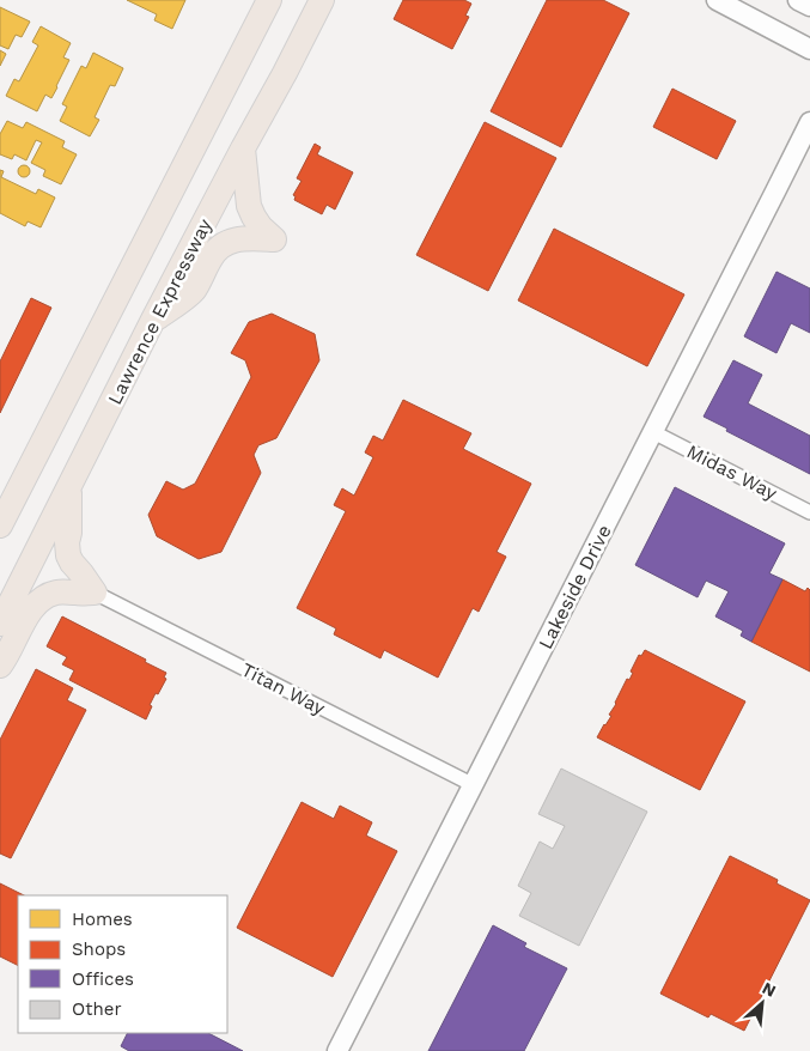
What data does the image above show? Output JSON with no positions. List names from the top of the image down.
{
  "streets": {
    "highway": ["Lawrence Expressway"],
    "street": ["Midas Way", "Lakeside Drive", "Titan Way"]
  },
  "crossings": [
    ["Midas Way", "Lakeside Drive"],
    ["Lakeside Drive", "Titan Way"]
  ],
  "legend": [
    "Homes",
    "Shops",
    "Offices",
    "Other"
  ],
  "north": "top right"
}
